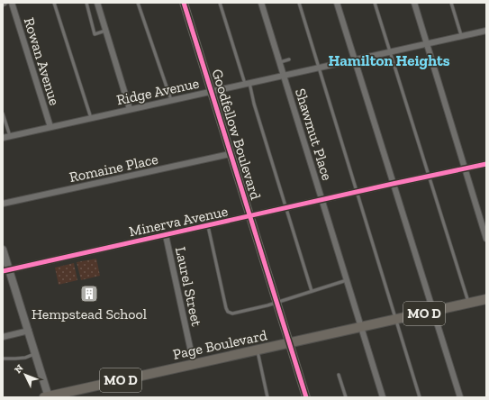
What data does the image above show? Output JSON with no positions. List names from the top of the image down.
{
  "streets": {
    "main road": ["Goodfellow Boulevard", "MO D", "Page Boulevard"],
    "street": [
      "Rowan Avenue",
      "Ridge Avenue",
      "Shawmut Place",
      "Romaine Place",
      "Minerva Avenue",
      "Laurel Street"
    ]
  },
  "crossings": [
    ["Rowan Avenue", "Ridge Avenue"],
    ["Ridge Avenue", "Goodfellow Boulevard"],
    ["Ridge Avenue", "Shawmut Place"],
    ["Goodfellow Boulevard", "Romaine Place"],
    ["Goodfellow Boulevard", "Minerva Avenue"],
    ["Goodfellow Boulevard", "Page Boulevard"],
    ["Shawmut Place", "Minerva Avenue"],
    ["Shawmut Place", "Page Boulevard"],
    ["Minerva Avenue", "Laurel Street"],
    ["Laurel Street", "Page Boulevard"]
  ],
  "districts": ["Hamilton Heights"],
  "places": {
    "building": ["Hempstead School"]
  },
  "north": "top left"
}
